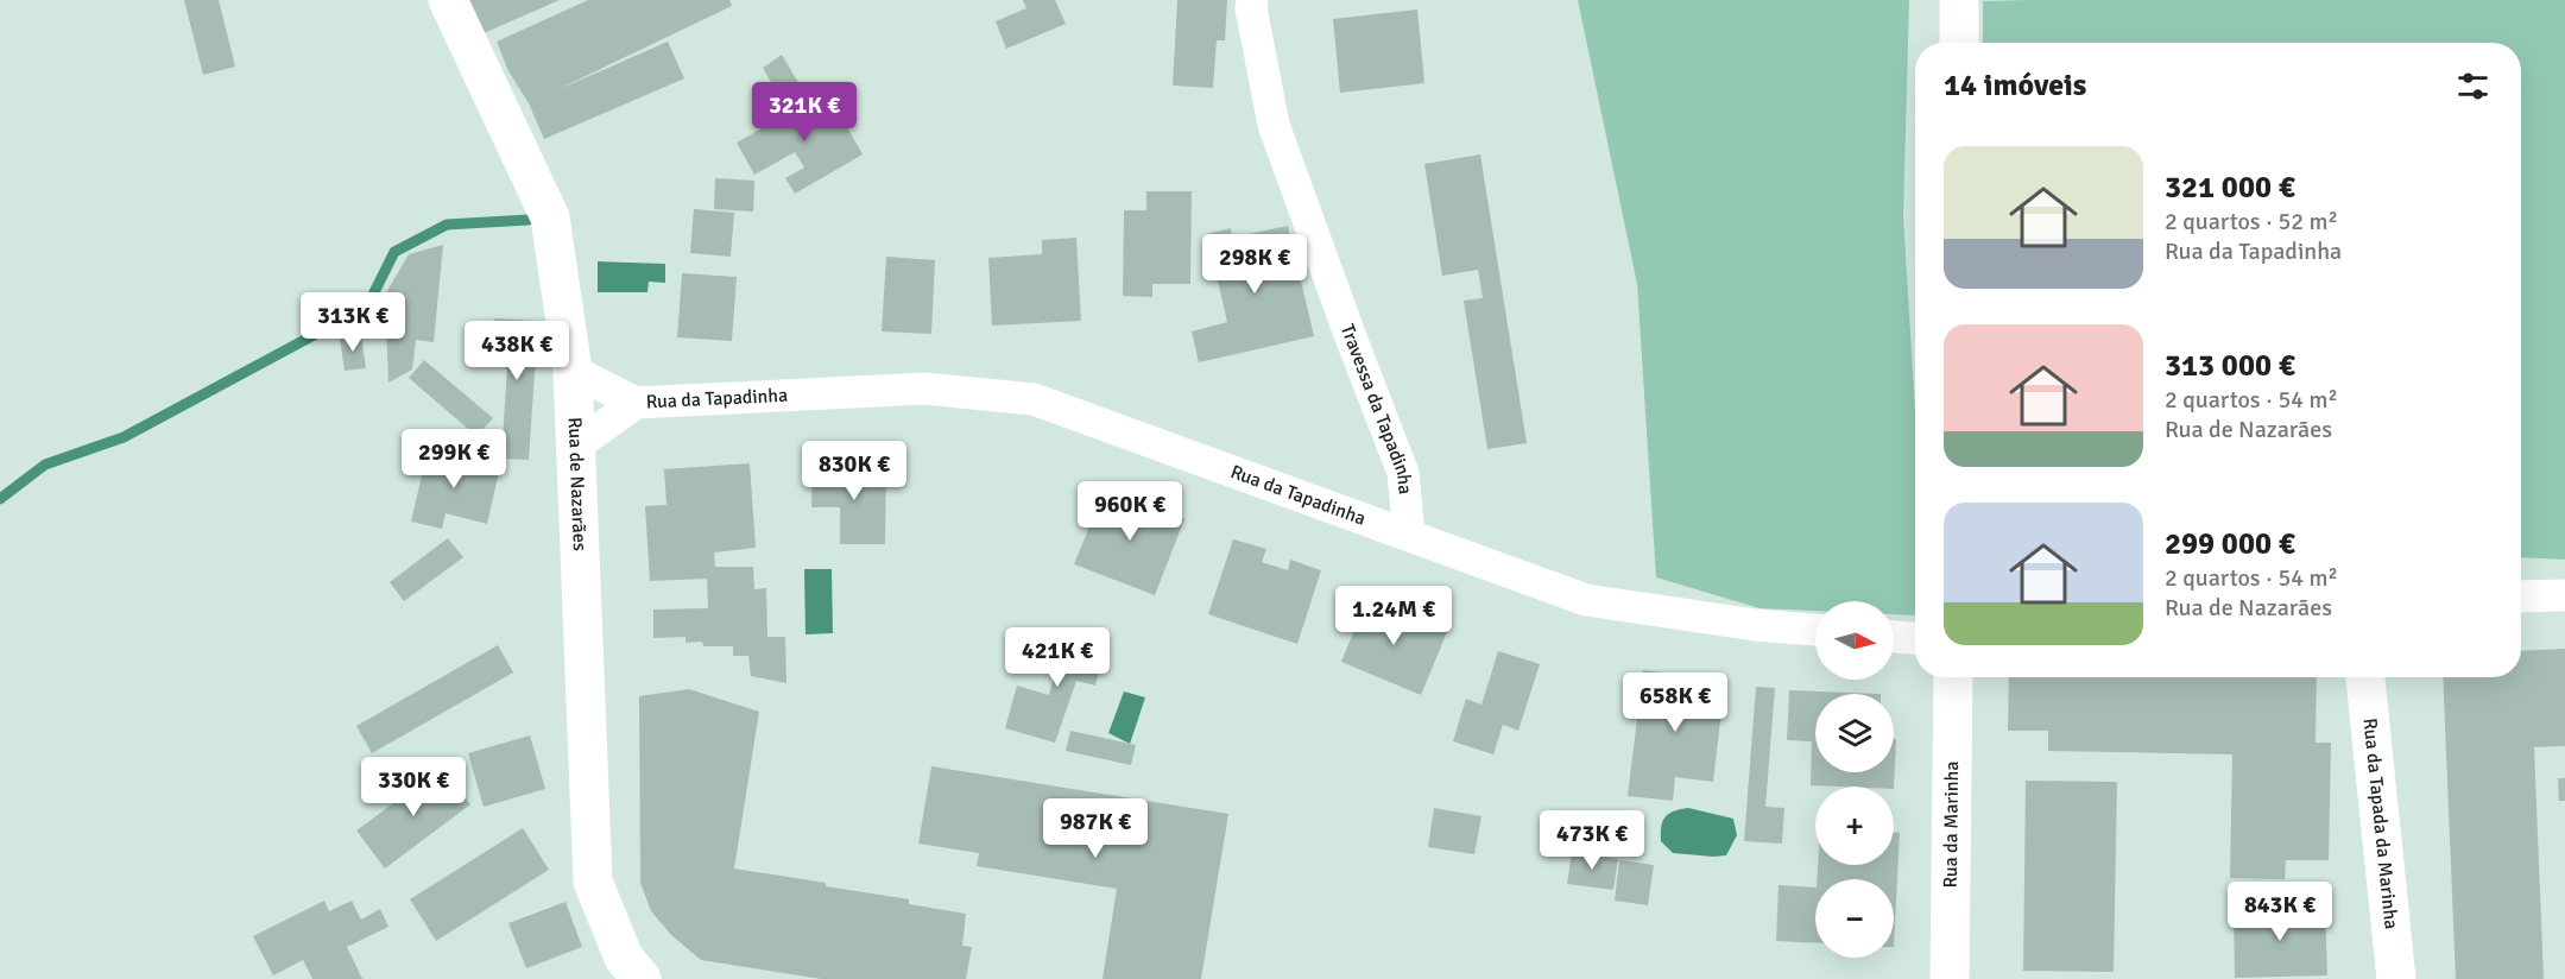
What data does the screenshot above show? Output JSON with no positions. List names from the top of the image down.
{
  "streets": {
    "street": [
      "Rua da Tapadinha",
      "Travessa da Tapadinha",
      "Rua de Nazarães",
      "Rua da Marinha",
      "Rua da Tapada da Marinha"
    ]
  },
  "crossings": [
    ["Rua da Tapadinha", "Travessa da Tapadinha"],
    ["Rua da Tapadinha", "Rua de Nazarães"]
  ],
  "north": "right",
  "page": {
    "heading": "14 imóveis",
    "price": [
      "321K €",
      "298K €",
      "313K €",
      "438K €",
      "299K €",
      "830K €",
      "960K €",
      "1.24M €",
      "421K €",
      "658K €",
      "330K €",
      "987K €",
      "473K €",
      "843K €"
    ],
    "list": [
      {
        "name": "321 000 €",
        "note": "2 quartos · 52 m² · Rua da Tapadinha"
      },
      {
        "name": "313 000 €",
        "note": "2 quartos · 54 m² · Rua de Nazarães"
      },
      {
        "name": "299 000 €",
        "note": "2 quartos · 54 m² · Rua de Nazarães"
      }
    ],
    "map_buttons": ["+", "−"]
  }
}
